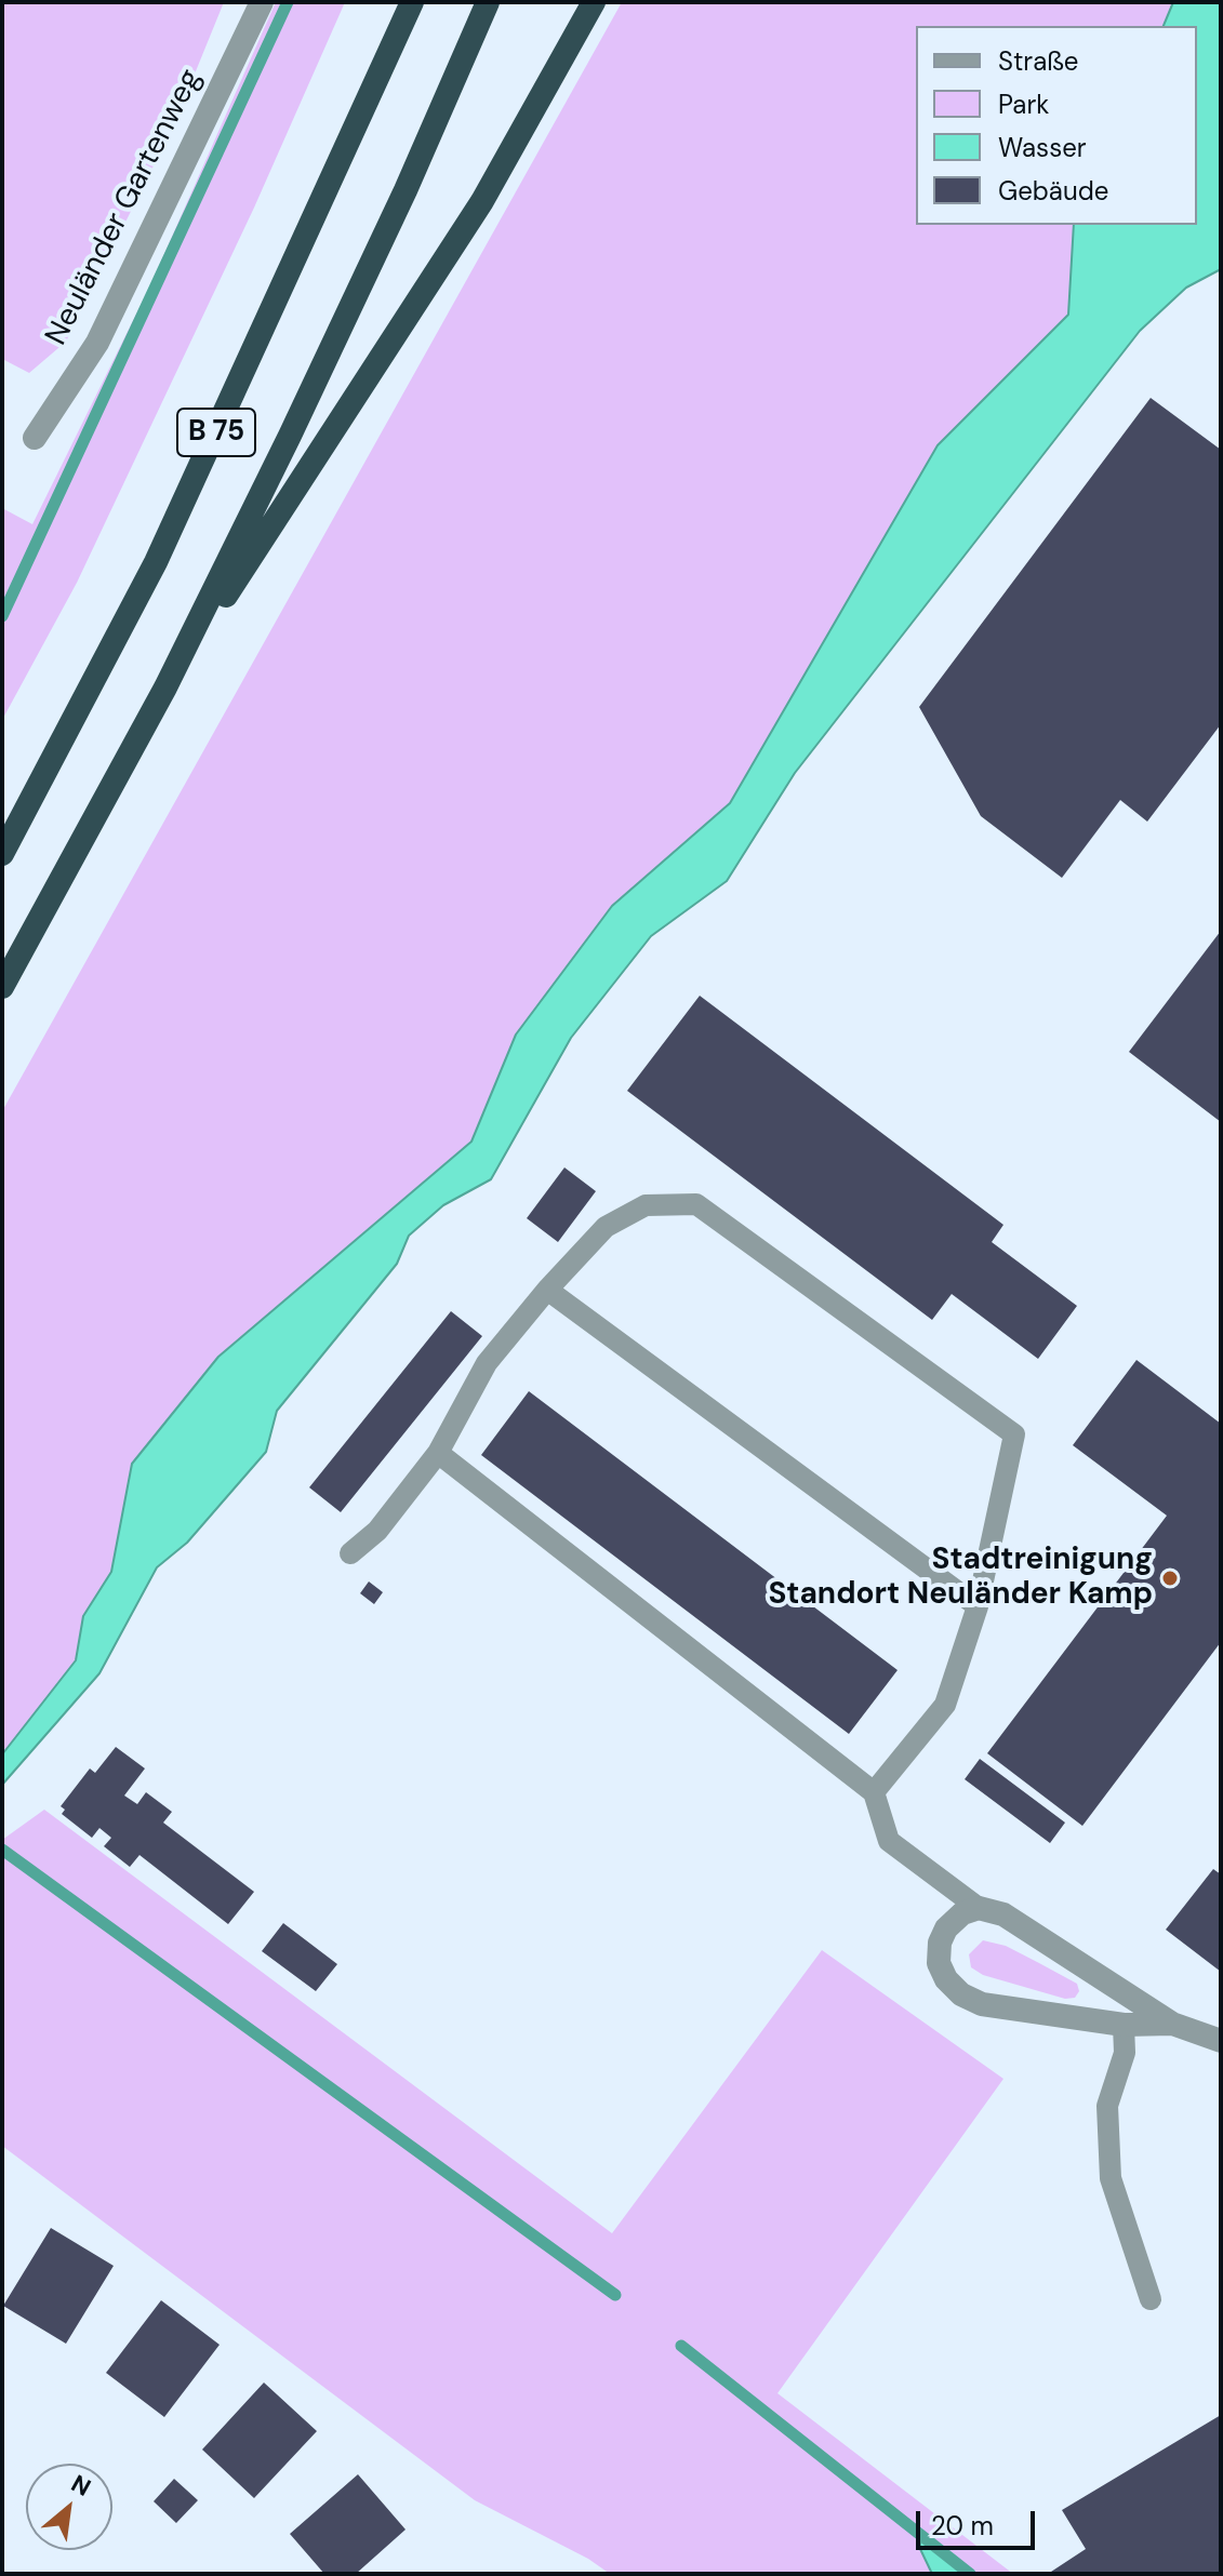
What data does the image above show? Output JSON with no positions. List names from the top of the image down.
{
  "streets": {
    "highway": ["B 75"],
    "street": ["Neuländer Gartenweg"]
  },
  "places": ["Stadtreinigung Standort Neuländer Kamp"],
  "legend": [
    "Straße",
    "Park",
    "Wasser",
    "Gebäude"
  ],
  "scale_bar": "20 m",
  "north": "top right"
}
